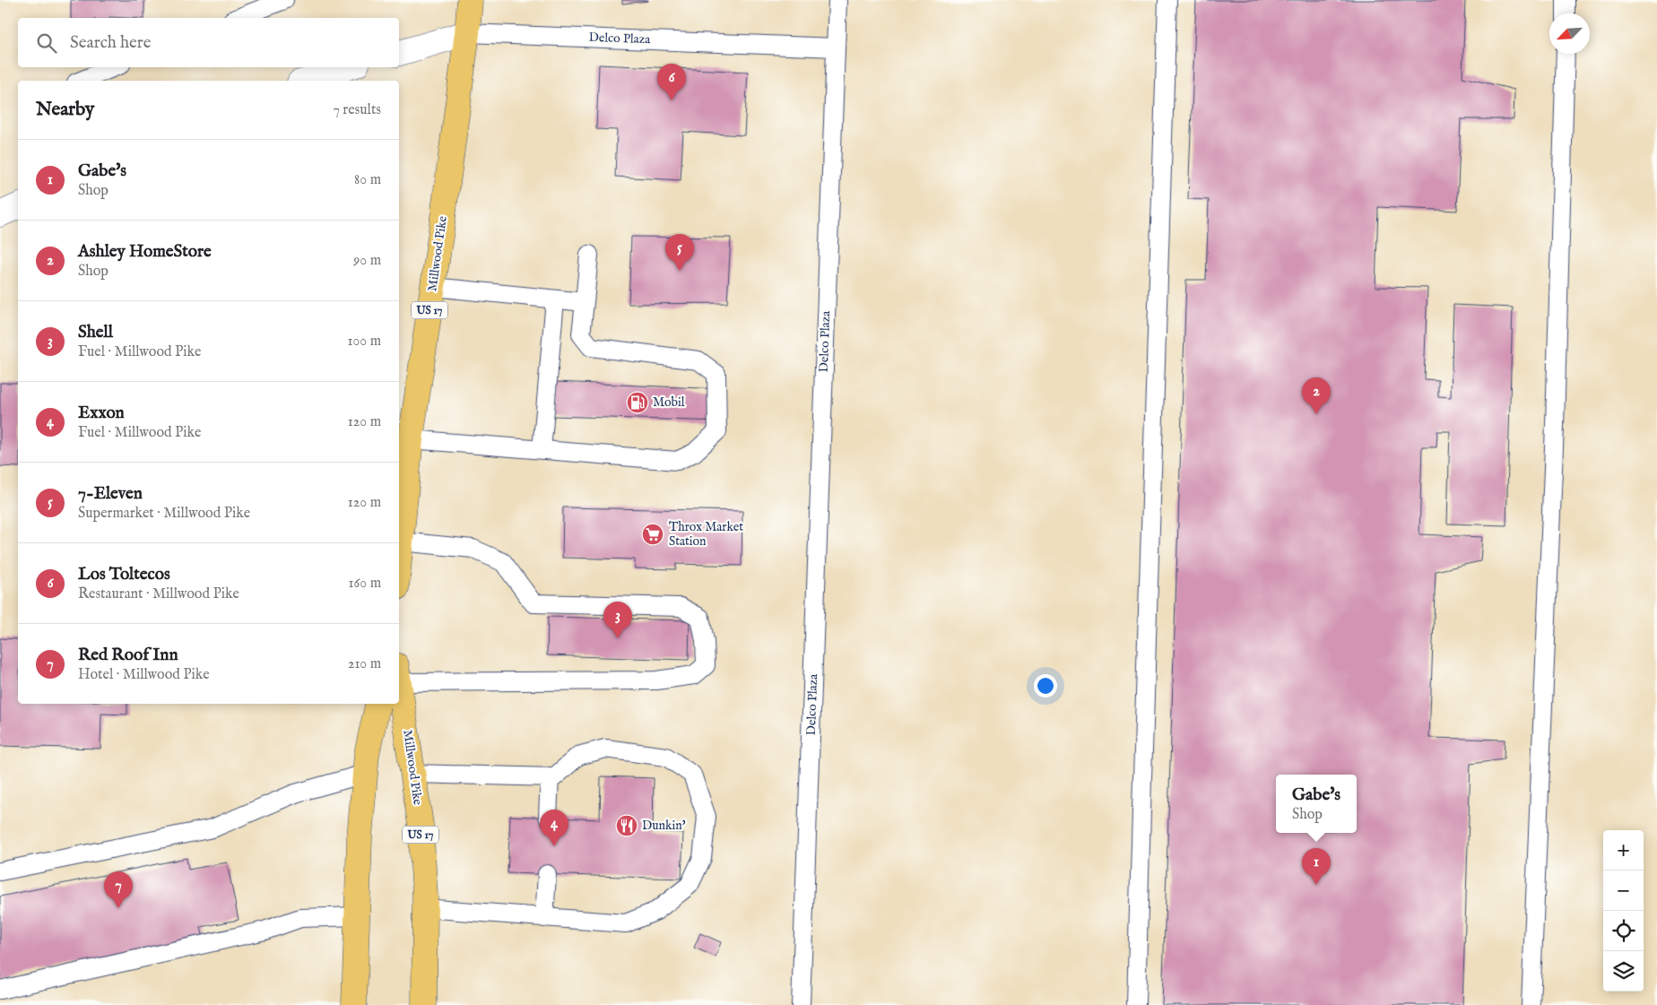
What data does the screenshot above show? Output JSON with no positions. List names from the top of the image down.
{
  "streets": {
    "highway": ["Millwood Pike", "US 17"],
    "lane": ["Delco Plaza"]
  },
  "crossings": [
    ["Delco Plaza", "Millwood Pike"]
  ],
  "places": {
    "fuel station": ["Mobil"],
    "supermarket": ["Throx Market Station"],
    "restaurant": ["Dunkin'"]
  },
  "north": "bottom left",
  "page": {
    "search": "Search here",
    "pins": [
      "6",
      "5",
      "2",
      "3",
      "4",
      "1",
      "7"
    ],
    "heading": ["Nearby", "7 results"],
    "list": [
      {
        "mark": "1",
        "name": "Gabe's",
        "note": "Shop",
        "value": "80 m"
      },
      {
        "mark": "2",
        "name": "Ashley HomeStore",
        "note": "Shop",
        "value": "90 m"
      },
      {
        "mark": "3",
        "name": "Shell",
        "note": "Fuel · Millwood Pike",
        "value": "100 m"
      },
      {
        "mark": "4",
        "name": "Exxon",
        "note": "Fuel · Millwood Pike",
        "value": "120 m"
      },
      {
        "mark": "5",
        "name": "7-Eleven",
        "note": "Supermarket · Millwood Pike",
        "value": "120 m"
      },
      {
        "mark": "6",
        "name": "Los Toltecos",
        "note": "Restaurant · Millwood Pike",
        "value": "160 m"
      },
      {
        "mark": "7",
        "name": "Red Roof Inn",
        "note": "Hotel · Millwood Pike",
        "value": "210 m"
      }
    ],
    "popup": ["Gabe's", "Shop"],
    "map_buttons": ["+", "−"]
  }
}
